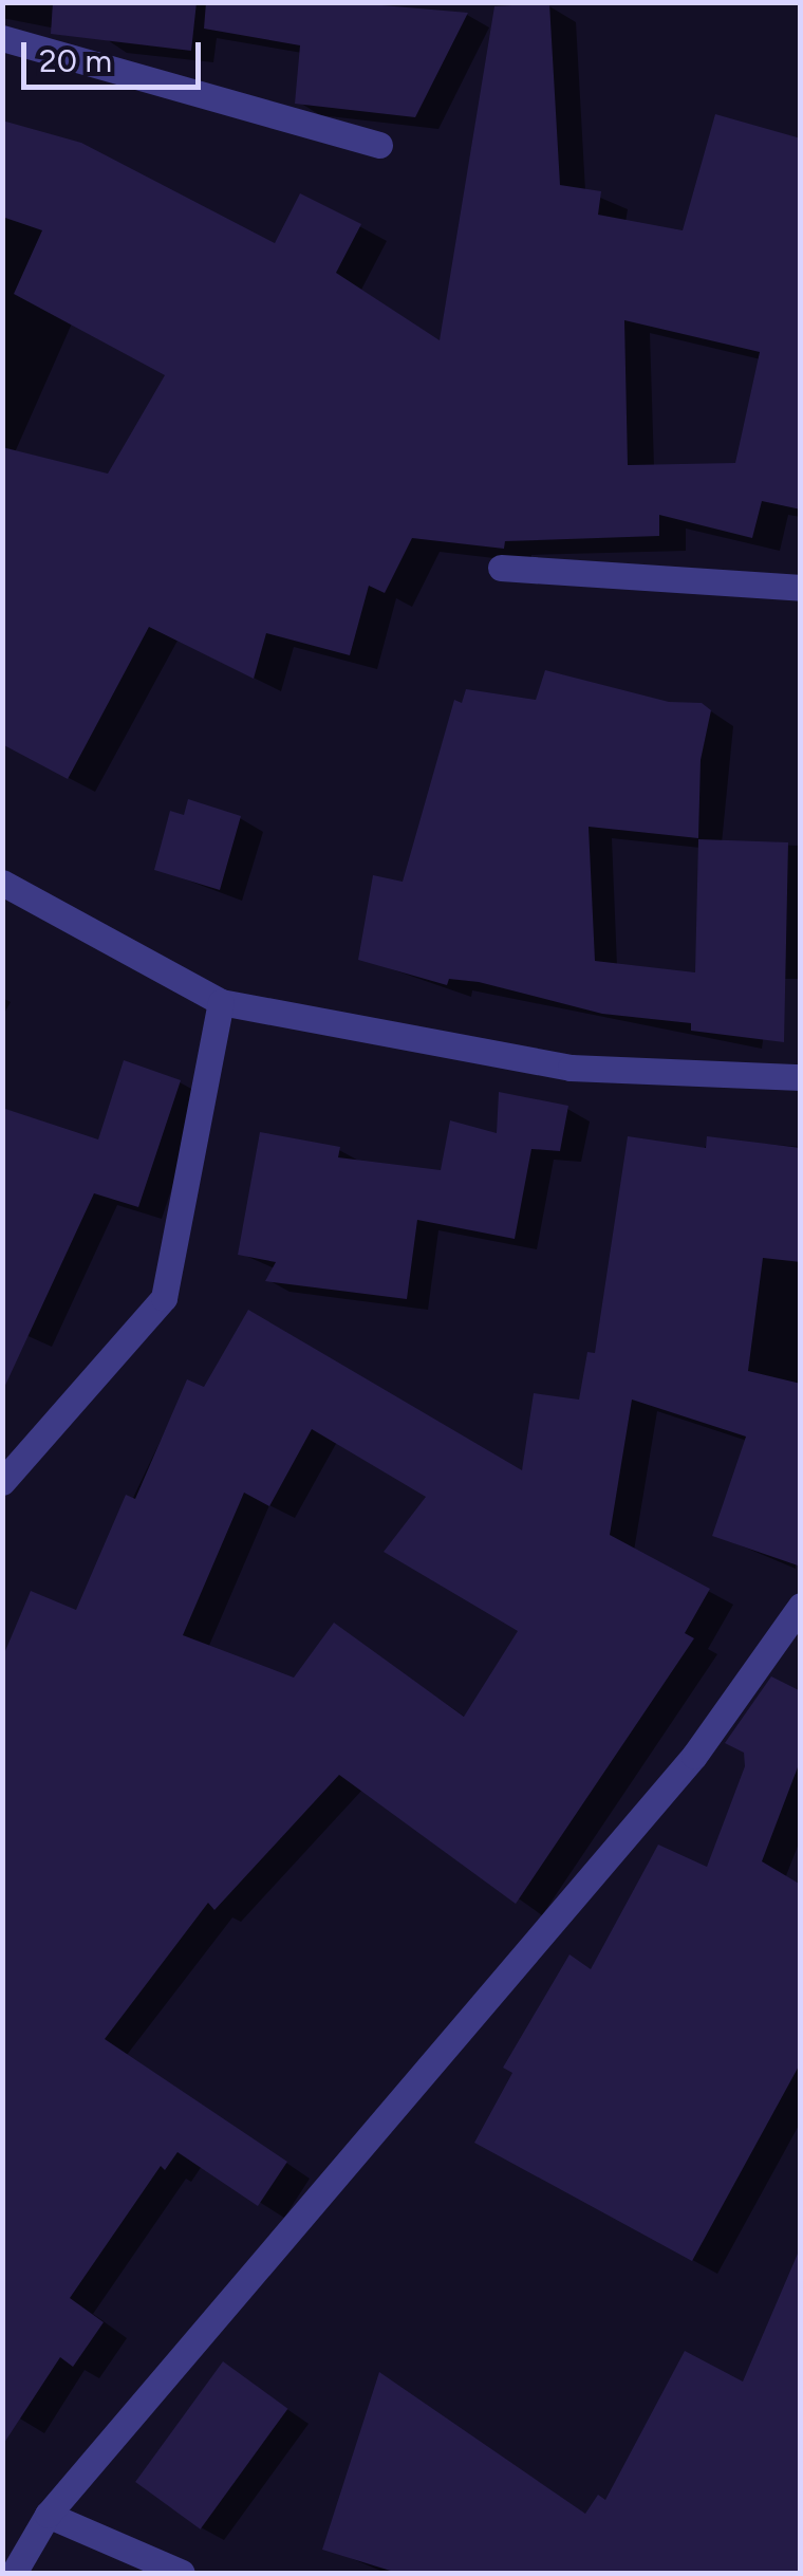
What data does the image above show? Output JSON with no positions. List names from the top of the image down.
{
  "scale_bar": "20 m"
}
